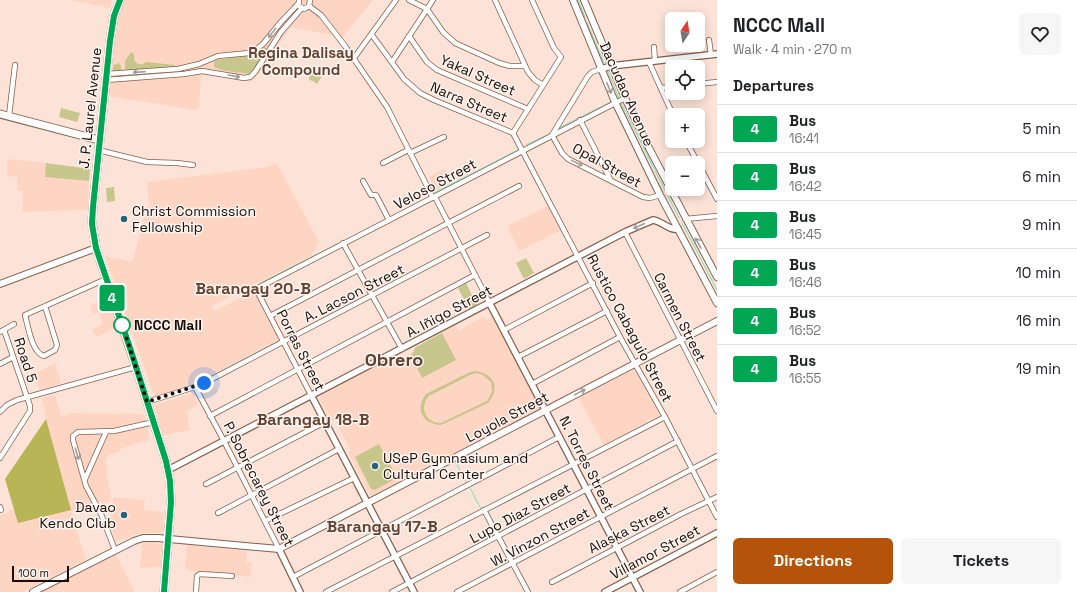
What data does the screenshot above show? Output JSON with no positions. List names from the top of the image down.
{
  "streets": {
    "main road": ["Dacudao Avenue", "J. P. Laurel Avenue", "Loyola Street"],
    "street": [
      "Yakal Street",
      "Narra Street",
      "Opal Street",
      "Veloso Street",
      "A. Lacson Street",
      "A. Iñigo Street",
      "Carmen Street",
      "Rustico Cabaguio Street",
      "Porras Street",
      "Road 5",
      "N. Torres Street",
      "P. Sobrecarey Street",
      "Lupo Diaz Street",
      "Alaska Street",
      "W. Vinzon Street",
      "Villamor Street"
    ]
  },
  "crossings": [
    ["Dacudao Avenue", "Opal Street"],
    ["Dacudao Avenue", "Veloso Street"],
    ["Dacudao Avenue", "A. Iñigo Street"],
    ["Narra Street", "Rustico Cabaguio Street"],
    ["J. P. Laurel Avenue", "A. Lacson Street"],
    ["J. P. Laurel Avenue", "A. Iñigo Street"],
    ["Opal Street", "Veloso Street"],
    ["Veloso Street", "Rustico Cabaguio Street"],
    ["Veloso Street", "Porras Street"],
    ["Veloso Street", "N. Torres Street"],
    ["A. Lacson Street", "Porras Street"],
    ["A. Lacson Street", "N. Torres Street"],
    ["A. Lacson Street", "P. Sobrecarey Street"],
    ["A. Iñigo Street", "Carmen Street"],
    ["A. Iñigo Street", "Rustico Cabaguio Street"],
    ["A. Iñigo Street", "Porras Street"],
    ["A. Iñigo Street", "N. Torres Street"],
    ["A. Iñigo Street", "P. Sobrecarey Street"],
    ["Carmen Street", "Loyola Street"],
    ["Rustico Cabaguio Street", "Loyola Street"],
    ["Rustico Cabaguio Street", "Lupo Diaz Street"],
    ["Rustico Cabaguio Street", "Alaska Street"],
    ["Rustico Cabaguio Street", "W. Vinzon Street"],
    ["Porras Street", "Loyola Street"],
    ["Porras Street", "Lupo Diaz Street"],
    ["Loyola Street", "N. Torres Street"],
    ["Loyola Street", "P. Sobrecarey Street"],
    ["N. Torres Street", "Lupo Diaz Street"],
    ["N. Torres Street", "Alaska Street"],
    ["N. Torres Street", "W. Vinzon Street"],
    ["N. Torres Street", "Villamor Street"]
  ],
  "districts": [
    "Regina Dalisay Compound",
    "Barangay 20-B",
    "Obrero",
    "Barangay 18-B",
    "Barangay 17-B"
  ],
  "places": [
    "Christ Commission Fellowship",
    "NCCC Mall",
    "USeP Gymnasium and Cultural Center",
    "Davao Kendo Club"
  ],
  "lines": ["bus line 4"],
  "scale_bar": "100 m",
  "north": "top",
  "page": {
    "on_map": "4",
    "heading": [
      ["NCCC Mall", "Walk · 4 min · 270 m"],
      "Departures"
    ],
    "map_buttons": ["+", "−"],
    "list": [
      {
        "mark": "4",
        "name": "Bus",
        "note": "16:41",
        "value": "5 min"
      },
      {
        "mark": "4",
        "name": "Bus",
        "note": "16:42",
        "value": "6 min"
      },
      {
        "mark": "4",
        "name": "Bus",
        "note": "16:45",
        "value": "9 min"
      },
      {
        "mark": "4",
        "name": "Bus",
        "note": "16:46",
        "value": "10 min"
      },
      {
        "mark": "4",
        "name": "Bus",
        "note": "16:52",
        "value": "16 min"
      },
      {
        "mark": "4",
        "name": "Bus",
        "note": "16:55",
        "value": "19 min"
      }
    ],
    "buttons": ["Directions", "Tickets"],
    "scale": "100 m"
  }
}
